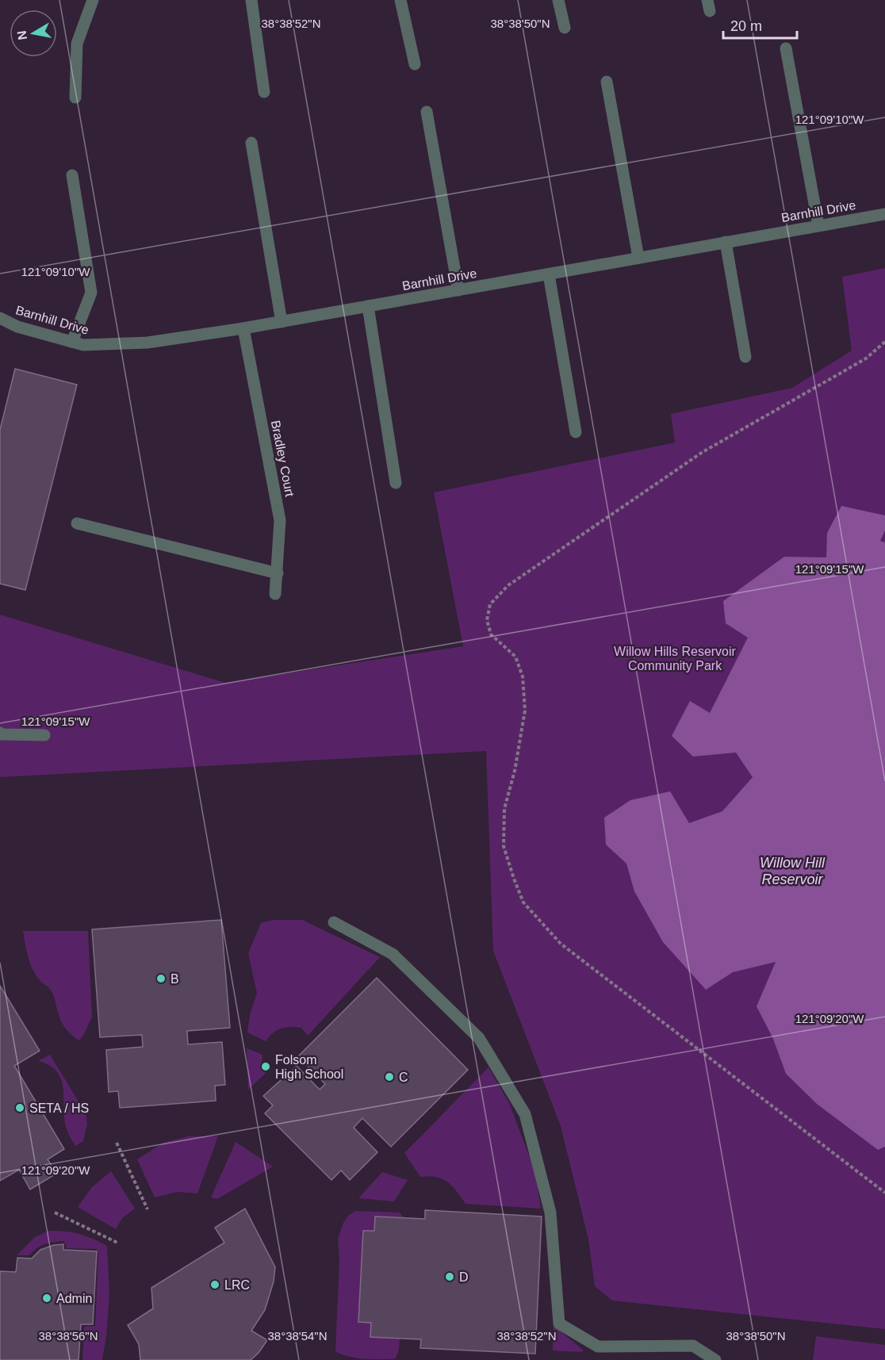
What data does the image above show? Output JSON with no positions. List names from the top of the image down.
{
  "streets": {
    "street": ["Barnhill Drive", "Bradley Court"]
  },
  "crossings": [
    ["Barnhill Drive", "Bradley Court"]
  ],
  "water": ["Willow Hill Reservoir"],
  "parks": ["Willow Hills Reservoir Community Park"],
  "places": [
    "B",
    "Folsom High School",
    "C",
    "SETA / HS",
    "D",
    "LRC",
    "Admin"
  ],
  "scale_bar": "20 m",
  "north": "left",
  "coordinates": [
    "38°38'52\"N",
    "38°38'50\"N",
    "121°09'10\"W",
    "121°09'15\"W",
    "121°09'20\"W",
    "38°38'56\"N",
    "38°38'54\"N"
  ]
}
